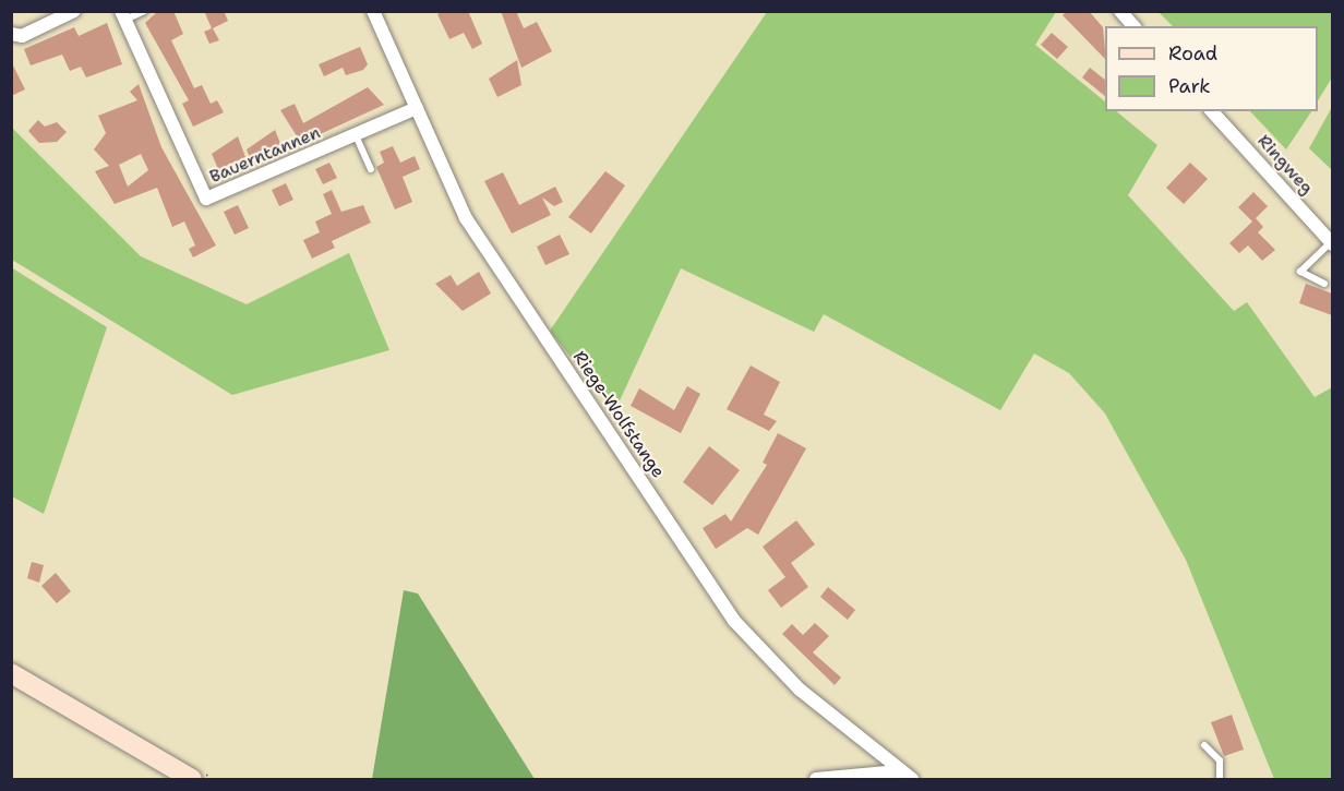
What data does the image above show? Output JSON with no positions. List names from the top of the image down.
{
  "streets": {
    "street": ["Bauerntannen", "Ringweg", "Riege-Wolfstange"]
  },
  "crossings": [
    ["Bauerntannen", "Riege-Wolfstange"]
  ],
  "legend": ["Road", "Park"]
}
